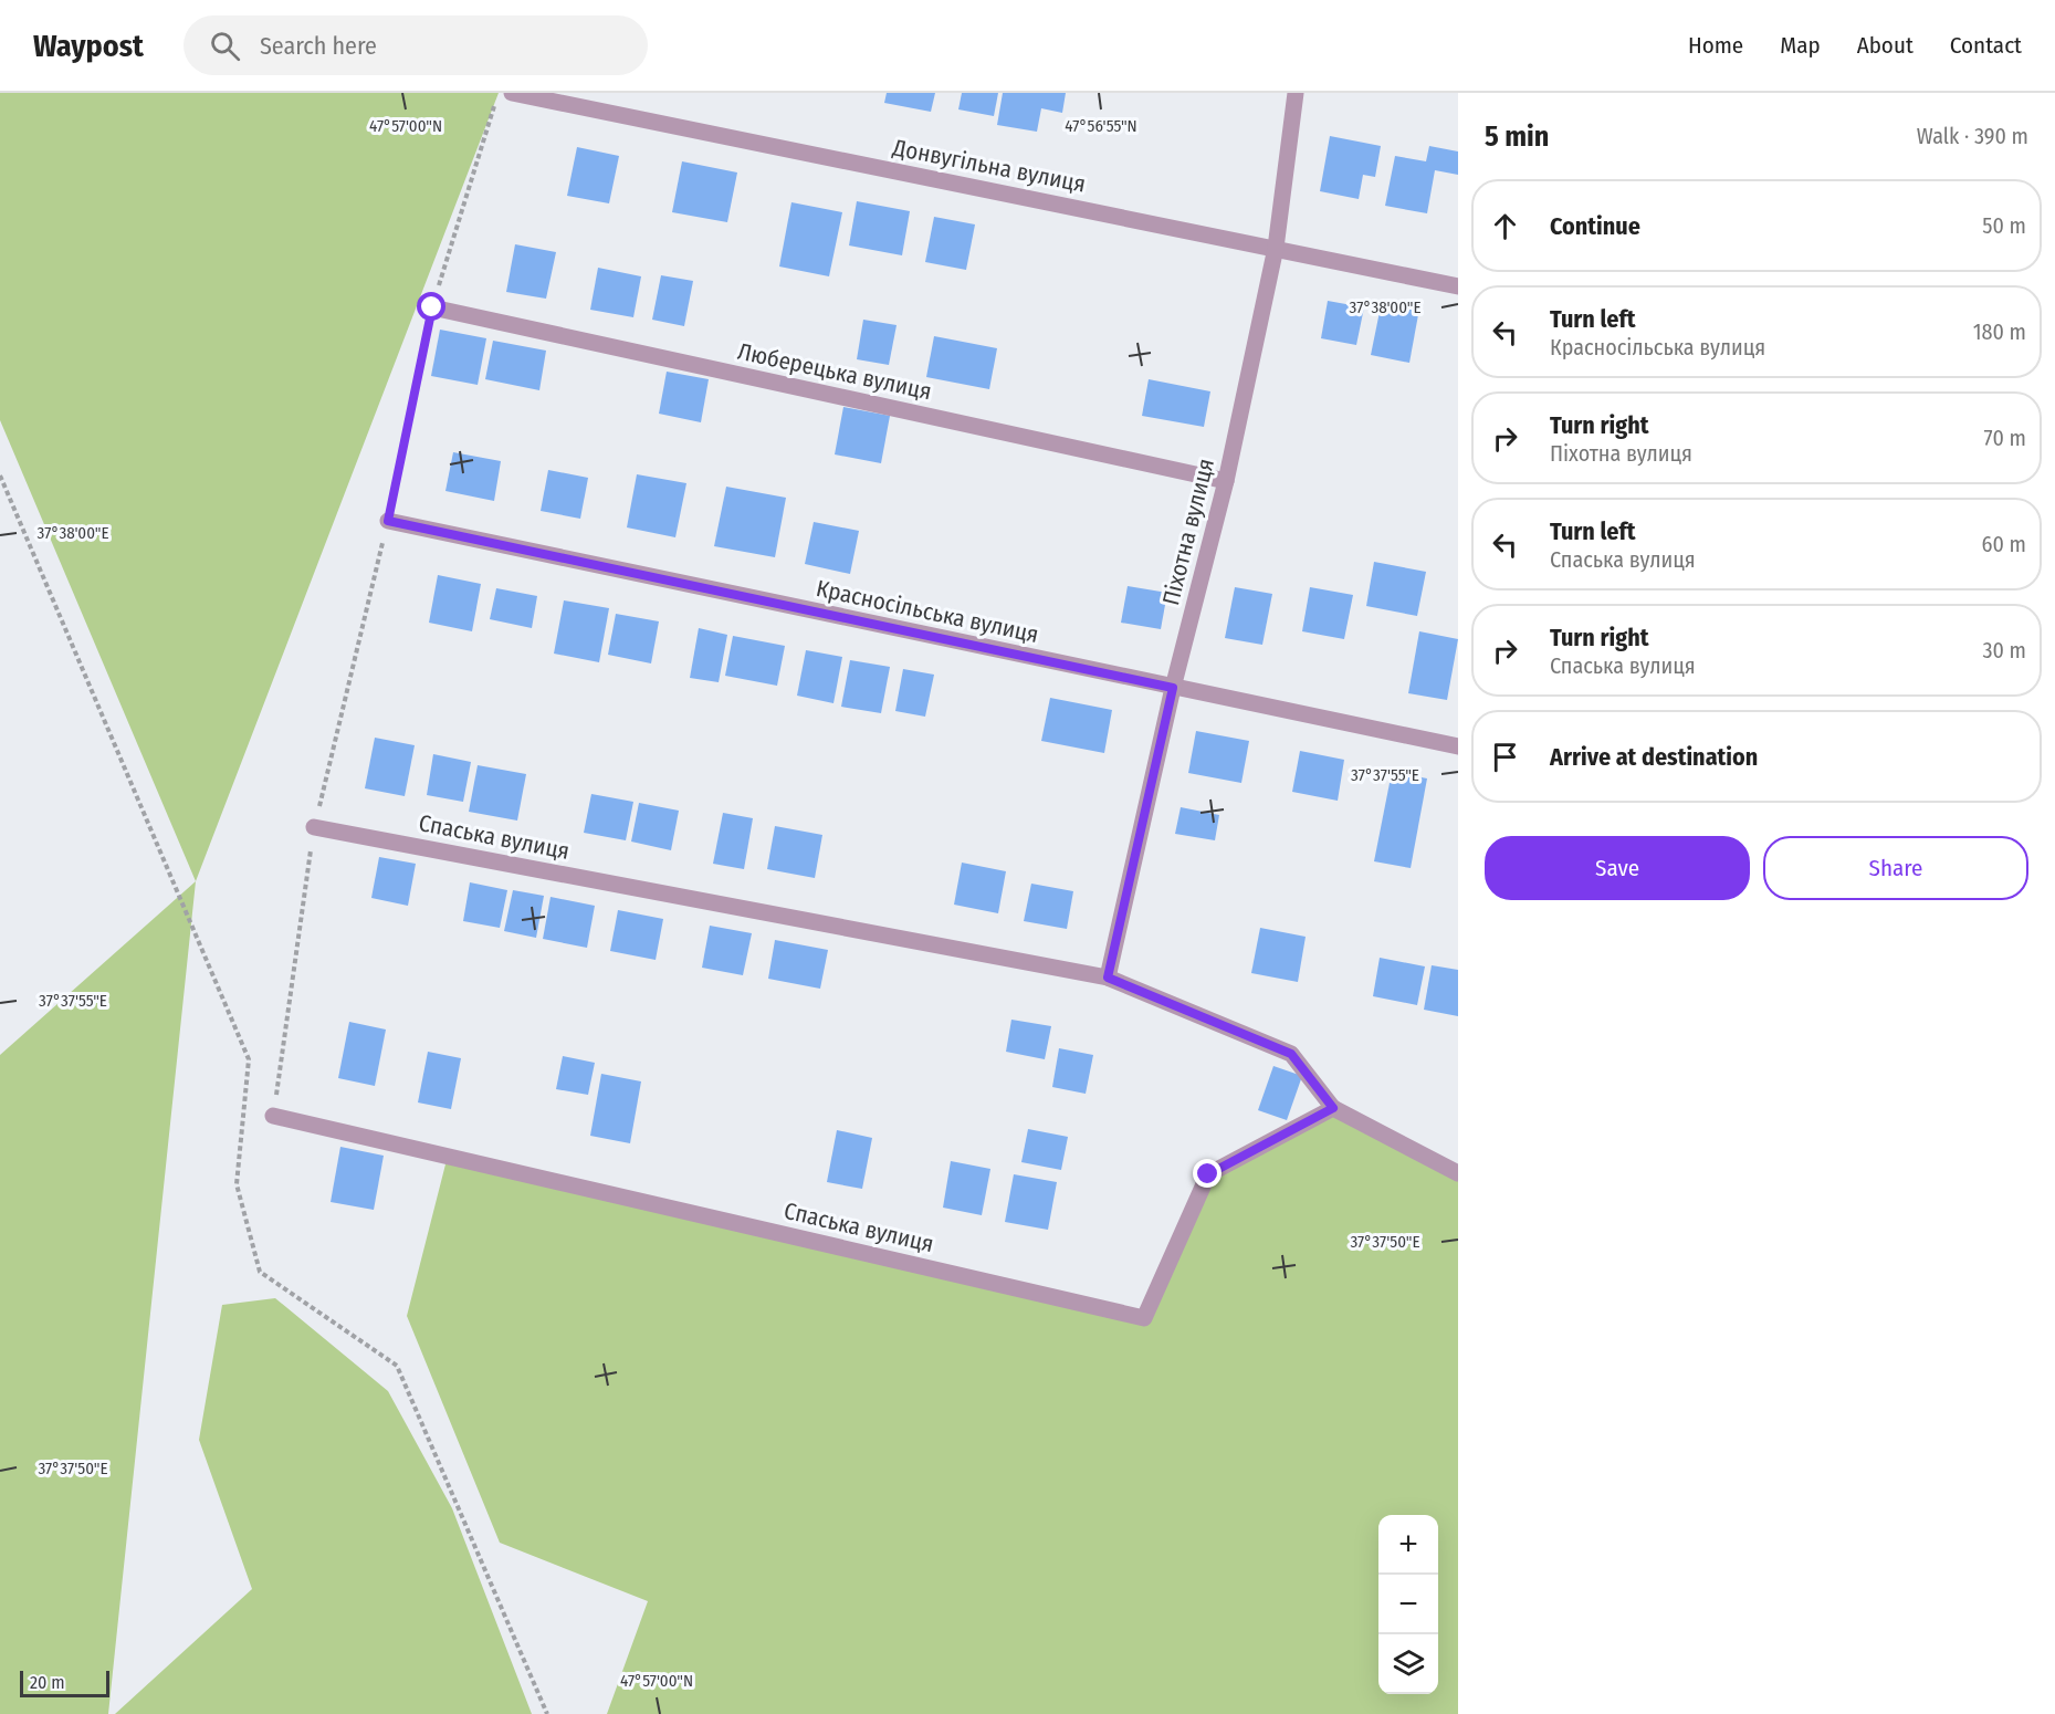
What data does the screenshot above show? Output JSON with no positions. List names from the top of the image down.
{
  "streets": {
    "street": [
      "Донвугільна вулиця",
      "Люберецька вулиця",
      "Піхотна вулиця",
      "Красносільська вулиця",
      "Спаська вулиця"
    ]
  },
  "crossings": [
    ["Донвугільна вулиця", "Піхотна вулиця"],
    ["Люберецька вулиця", "Піхотна вулиця"],
    ["Піхотна вулиця", "Красносільська вулиця"],
    ["Піхотна вулиця", "Спаська вулиця"]
  ],
  "scale_bar": "20 m",
  "page": {
    "header": "Waypost",
    "search": "Search here",
    "nav": [
      "Home",
      "Map",
      "About",
      "Contact"
    ],
    "heading": ["5 min", "Walk · 390 m"],
    "list": [
      ["Continue", "50 m"],
      ["Turn left", "Красносільська вулиця", "180 m"],
      ["Turn right", "Піхотна вулиця", "70 m"],
      ["Turn left", "Спаська вулиця", "60 m"],
      ["Turn right", "Спаська вулиця", "30 m"],
      "Arrive at destination"
    ],
    "buttons": ["Save", "Share"],
    "map_buttons": ["+", "−"],
    "scale": "20 m"
  },
  "coordinates": [
    "47°57'00\"N",
    "47°56'55\"N",
    "37°38'00\"E",
    "37°37'55\"E",
    "37°37'50\"E"
  ]
}
